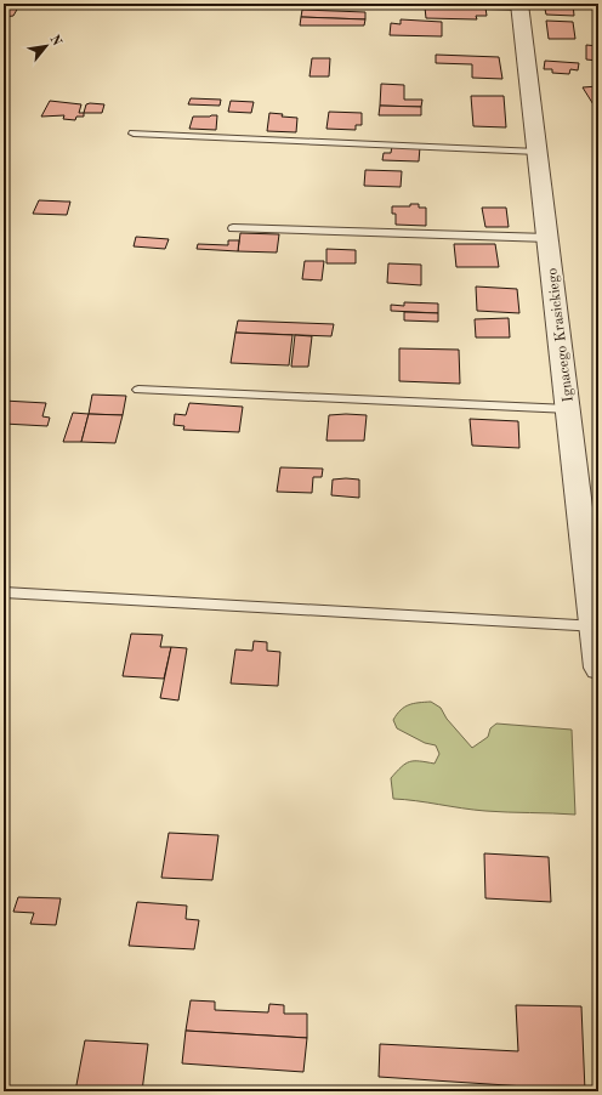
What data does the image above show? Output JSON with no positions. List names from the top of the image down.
{
  "streets": {
    "street": ["Ignacego Krasickiego"]
  },
  "north": "top right"
}
